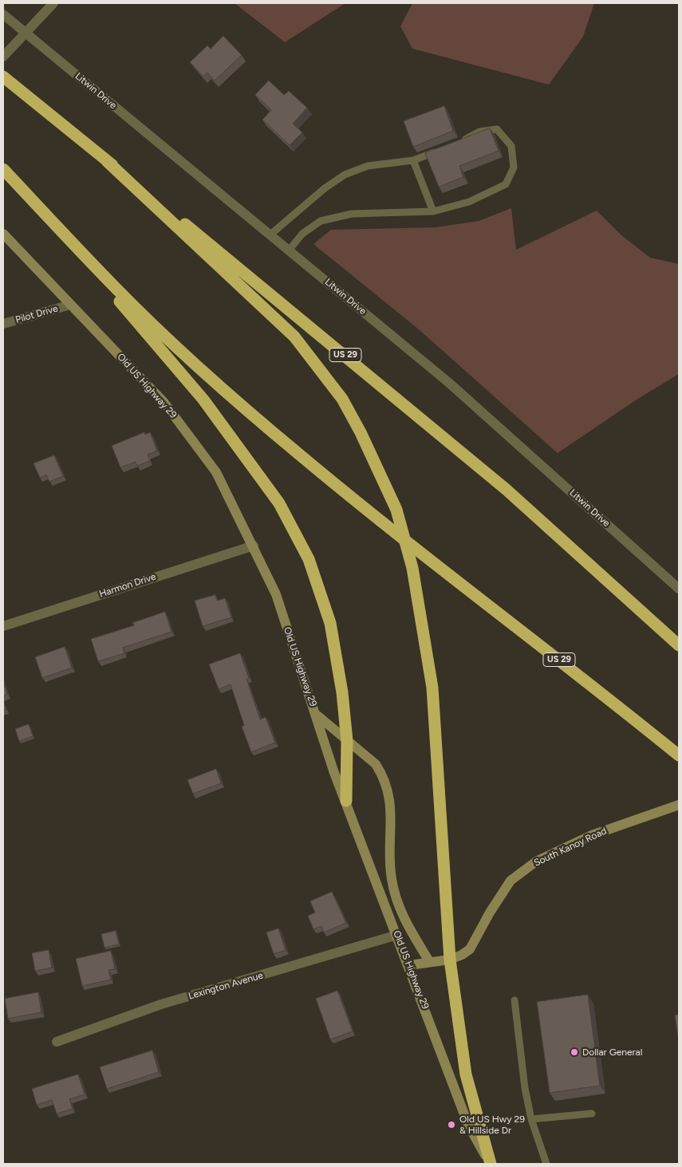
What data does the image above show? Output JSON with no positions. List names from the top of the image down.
{
  "streets": {
    "highway": ["US 29"],
    "street": [
      "Litwin Drive",
      "Pilot Drive",
      "Old US Highway 29",
      "Harmon Drive",
      "South Kanoy Road",
      "Lexington Avenue"
    ]
  },
  "crossings": [
    ["Pilot Drive", "Old US Highway 29"],
    ["Old US Highway 29", "Harmon Drive"],
    ["Old US Highway 29", "South Kanoy Road"],
    ["Old US Highway 29", "Lexington Avenue"]
  ],
  "places": ["Dollar General", "Old US Hwy 29 & Hillside Dr"]
}
